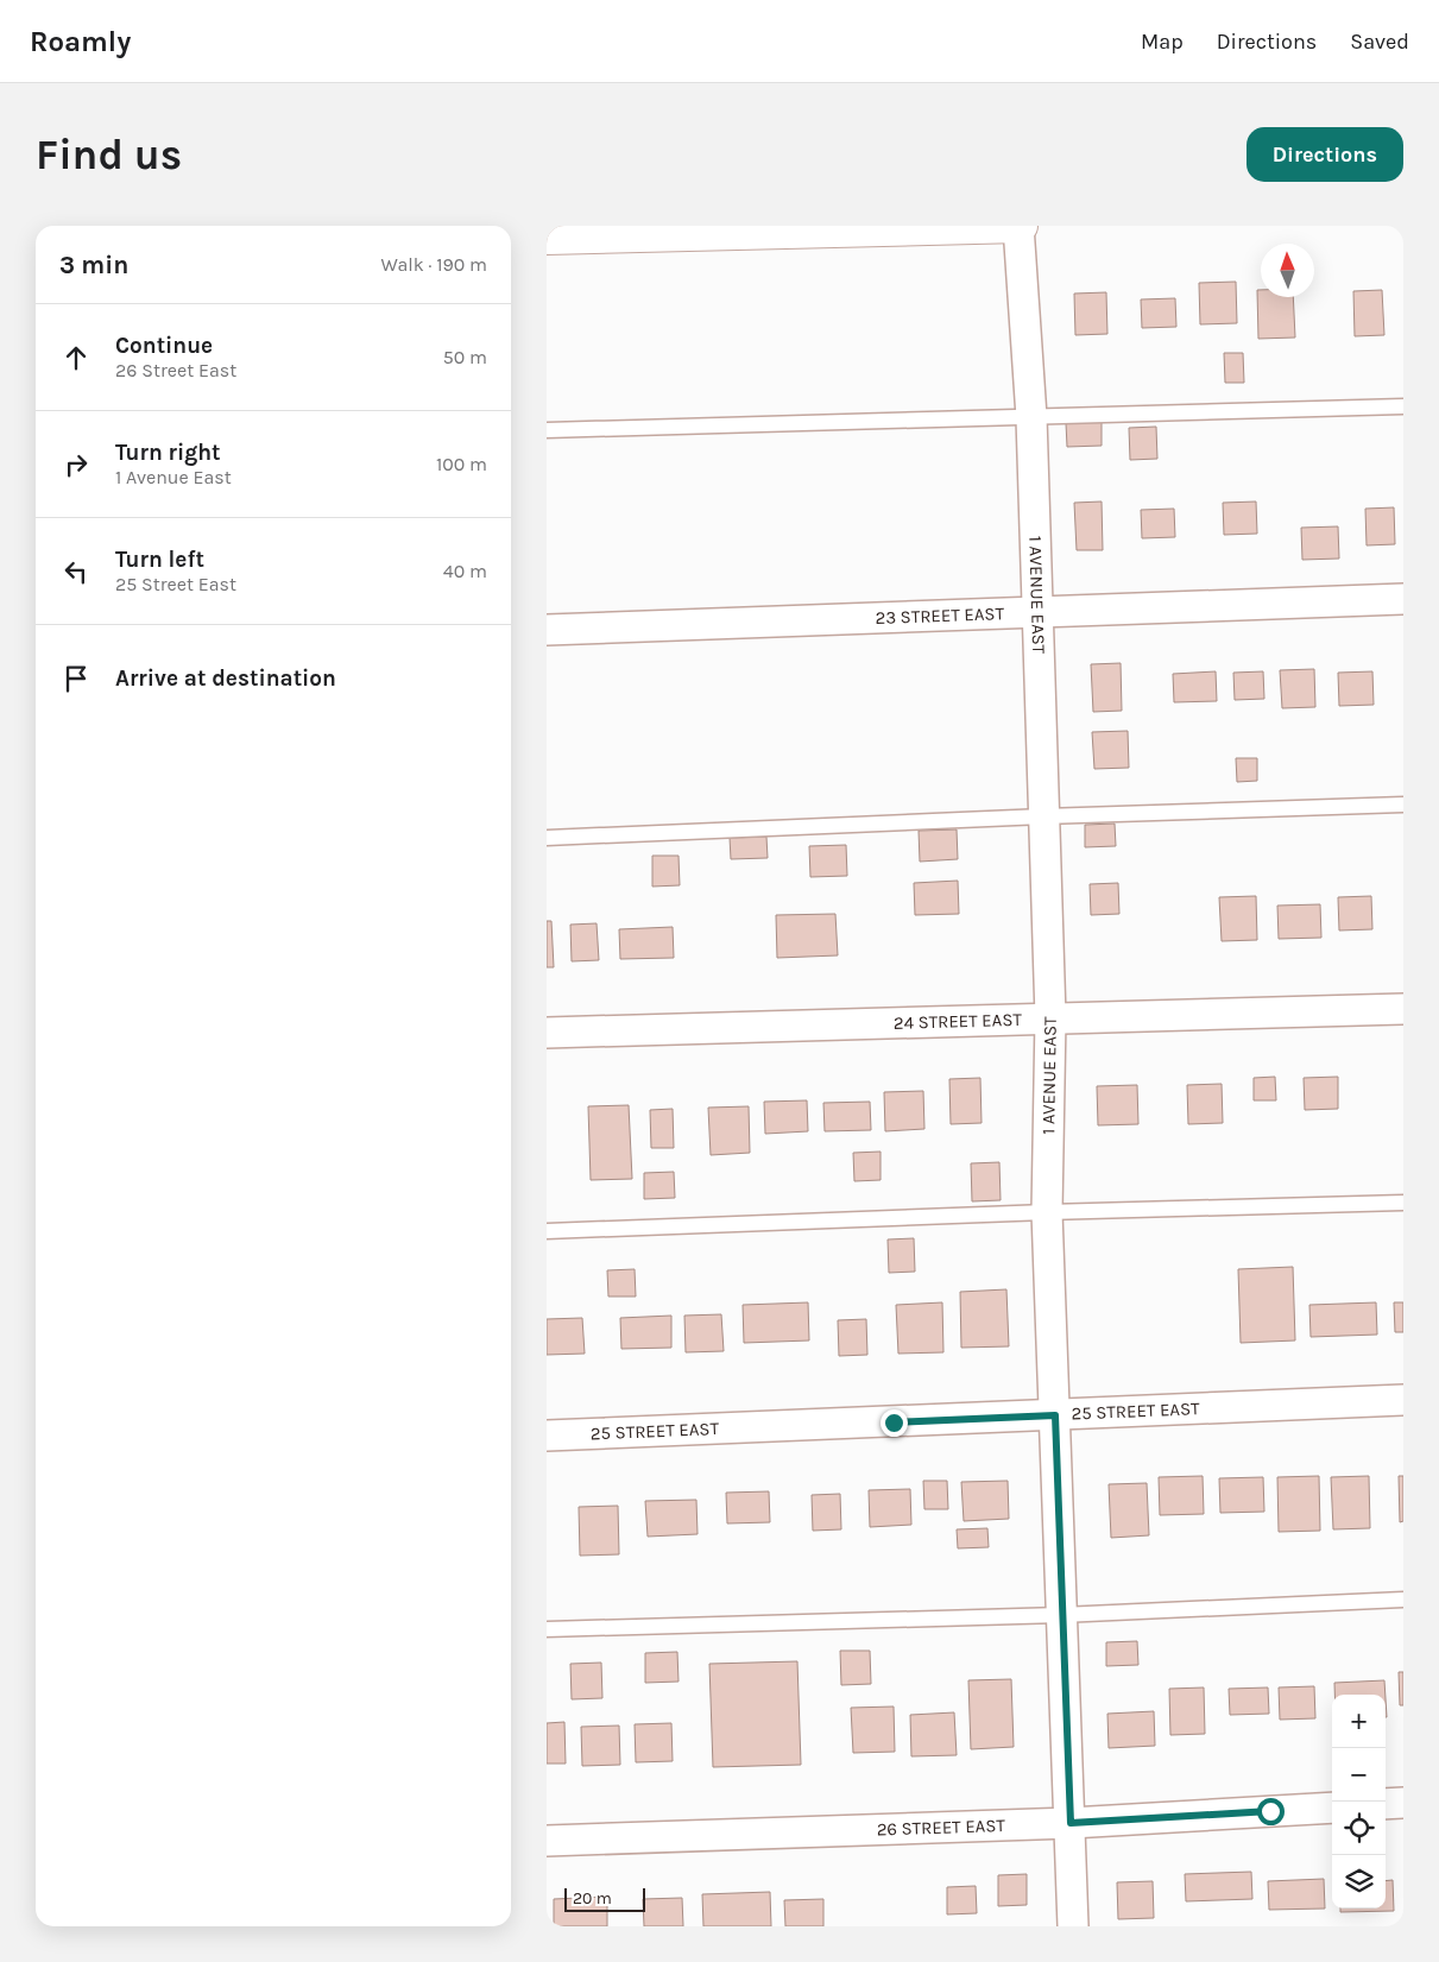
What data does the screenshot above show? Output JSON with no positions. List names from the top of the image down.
{
  "streets": {
    "street": [
      "1 AVENUE EAST",
      "23 STREET EAST",
      "24 STREET EAST",
      "25 STREET EAST",
      "26 STREET EAST"
    ]
  },
  "crossings": [
    ["1 AVENUE EAST", "23 STREET EAST"],
    ["1 AVENUE EAST", "24 STREET EAST"],
    ["1 AVENUE EAST", "25 STREET EAST"],
    ["1 AVENUE EAST", "26 STREET EAST"]
  ],
  "scale_bar": "20 m",
  "north": "top",
  "page": {
    "header": "Roamly",
    "nav": ["Map", "Directions", "Saved"],
    "buttons": "Directions",
    "title": "Find us",
    "heading": ["3 min", "Walk · 190 m"],
    "list": [
      ["Continue", "26 Street East", "50 m"],
      ["Turn right", "1 Avenue East", "100 m"],
      ["Turn left", "25 Street East", "40 m"],
      "Arrive at destination"
    ],
    "map_buttons": ["+", "−"],
    "scale": "20 m"
  }
}
